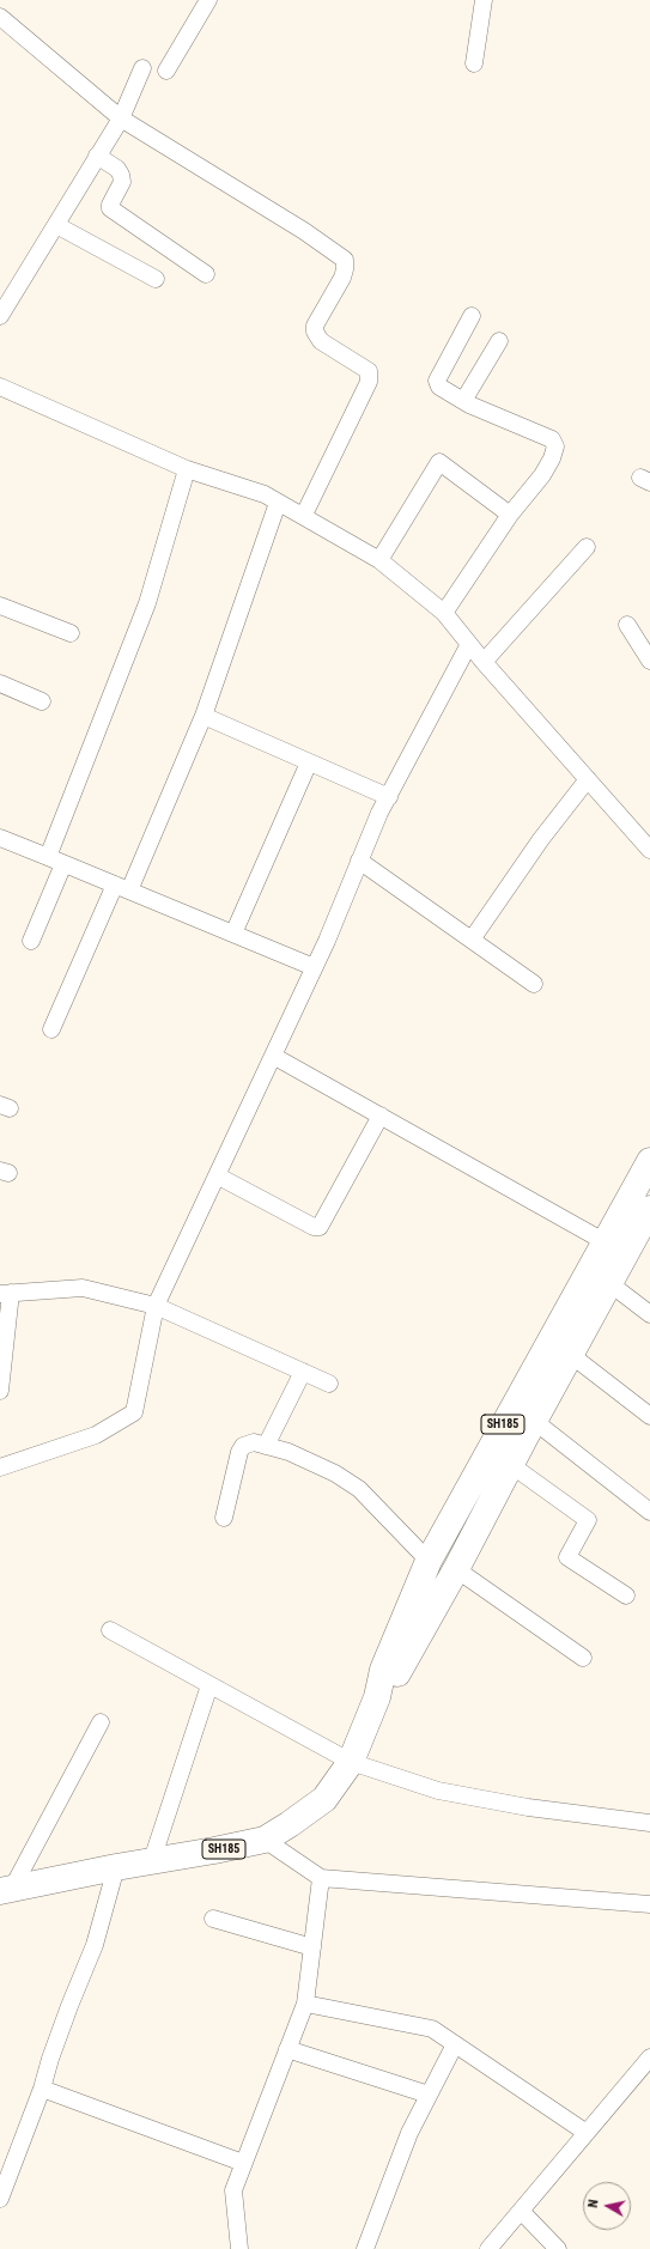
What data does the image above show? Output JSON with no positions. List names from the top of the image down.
{
  "streets": {
    "main road": ["SH185"]
  },
  "north": "left"
}
